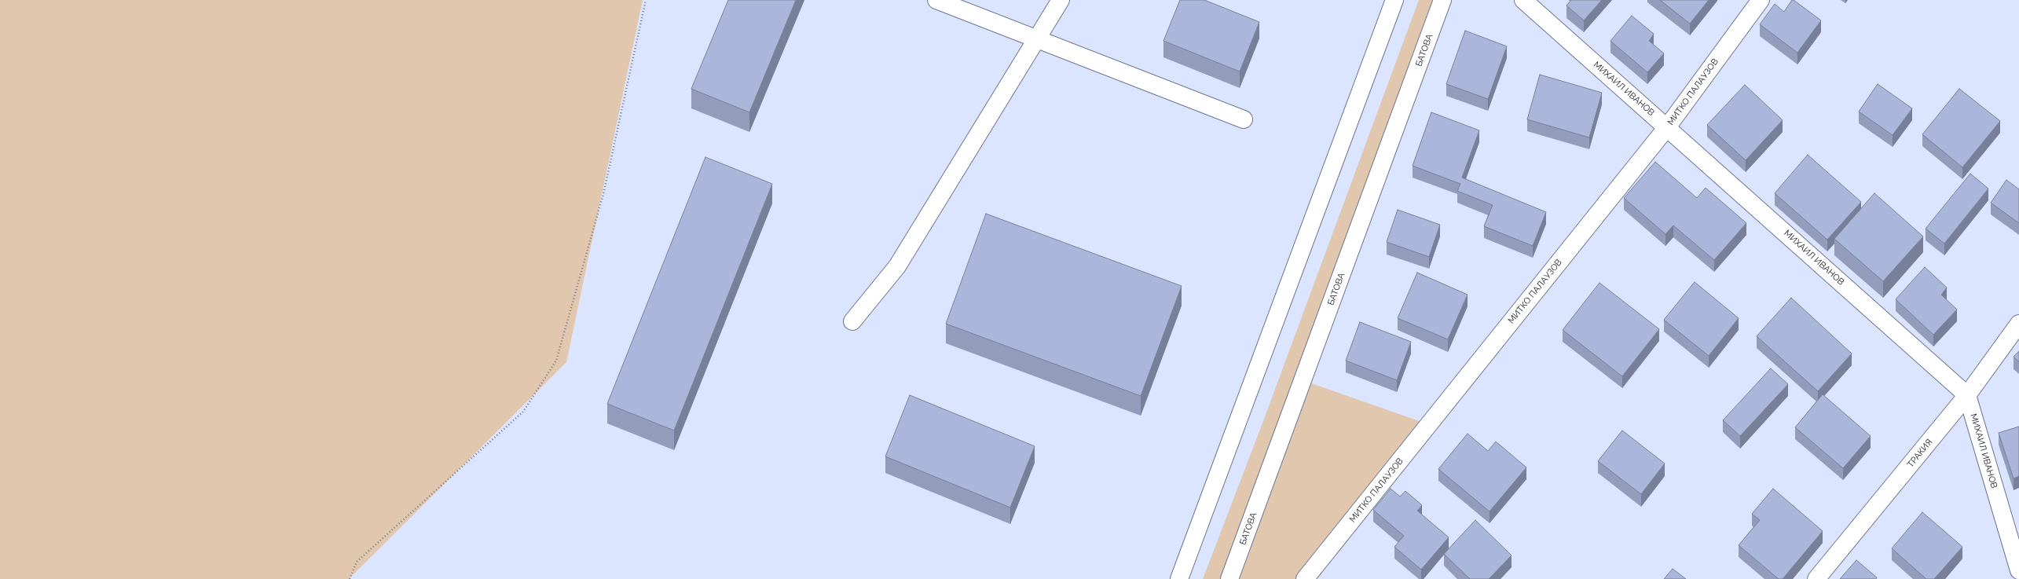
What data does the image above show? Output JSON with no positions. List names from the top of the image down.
{
  "streets": {
    "street": [
      "БАТОВА",
      "МИХАИЛ ИВАНОВ",
      "МИТКО ПАЛАУЗОВ",
      "ТРАКИЯ"
    ]
  },
  "crossings": [
    ["МИХАИЛ ИВАНОВ", "МИТКО ПАЛАУЗОВ"],
    ["МИХАИЛ ИВАНОВ", "ТРАКИЯ"]
  ]
}
